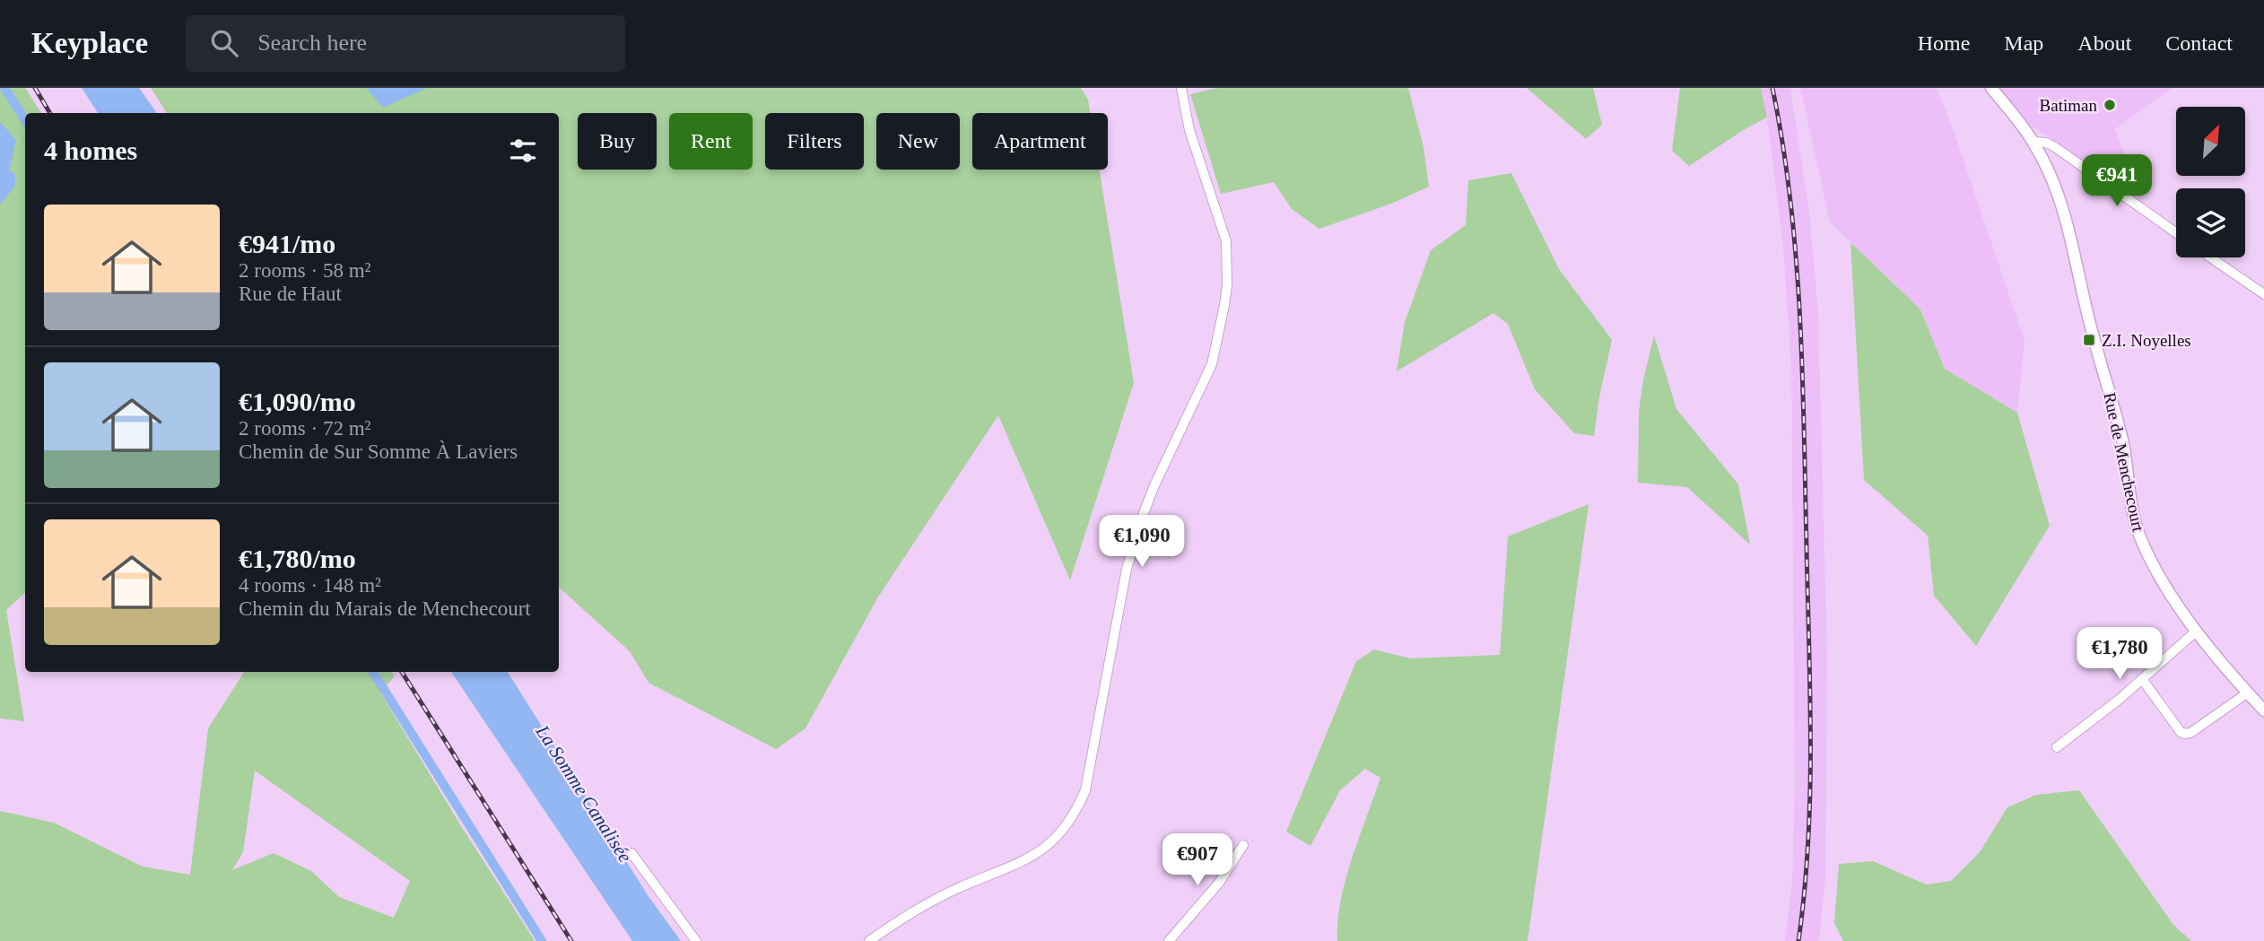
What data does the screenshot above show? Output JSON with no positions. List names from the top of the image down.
{
  "streets": {
    "main road": ["Rue de Menchecourt"]
  },
  "water": ["La Somme Canalisée"],
  "places": {
    "other": ["Batiman"],
    "transit": ["Z.I. Noyelles"]
  },
  "north": "top right",
  "page": {
    "header": "Keyplace",
    "search": "Search here",
    "nav": [
      "Home",
      "Map",
      "About",
      "Contact"
    ],
    "chip": [
      "Buy",
      "Rent",
      "Filters",
      "New",
      "Apartment"
    ],
    "heading": "4 homes",
    "price": [
      "€941",
      "€1,090",
      "€1,780",
      "€907"
    ],
    "list": [
      {
        "name": "€941/mo",
        "note": "2 rooms · 58 m² · Rue de Haut"
      },
      {
        "name": "€1,090/mo",
        "note": "2 rooms · 72 m² · Chemin de Sur Somme À Laviers"
      },
      {
        "name": "€1,780/mo",
        "note": "4 rooms · 148 m² · Chemin du Marais de Menchecourt"
      }
    ]
  }
}
